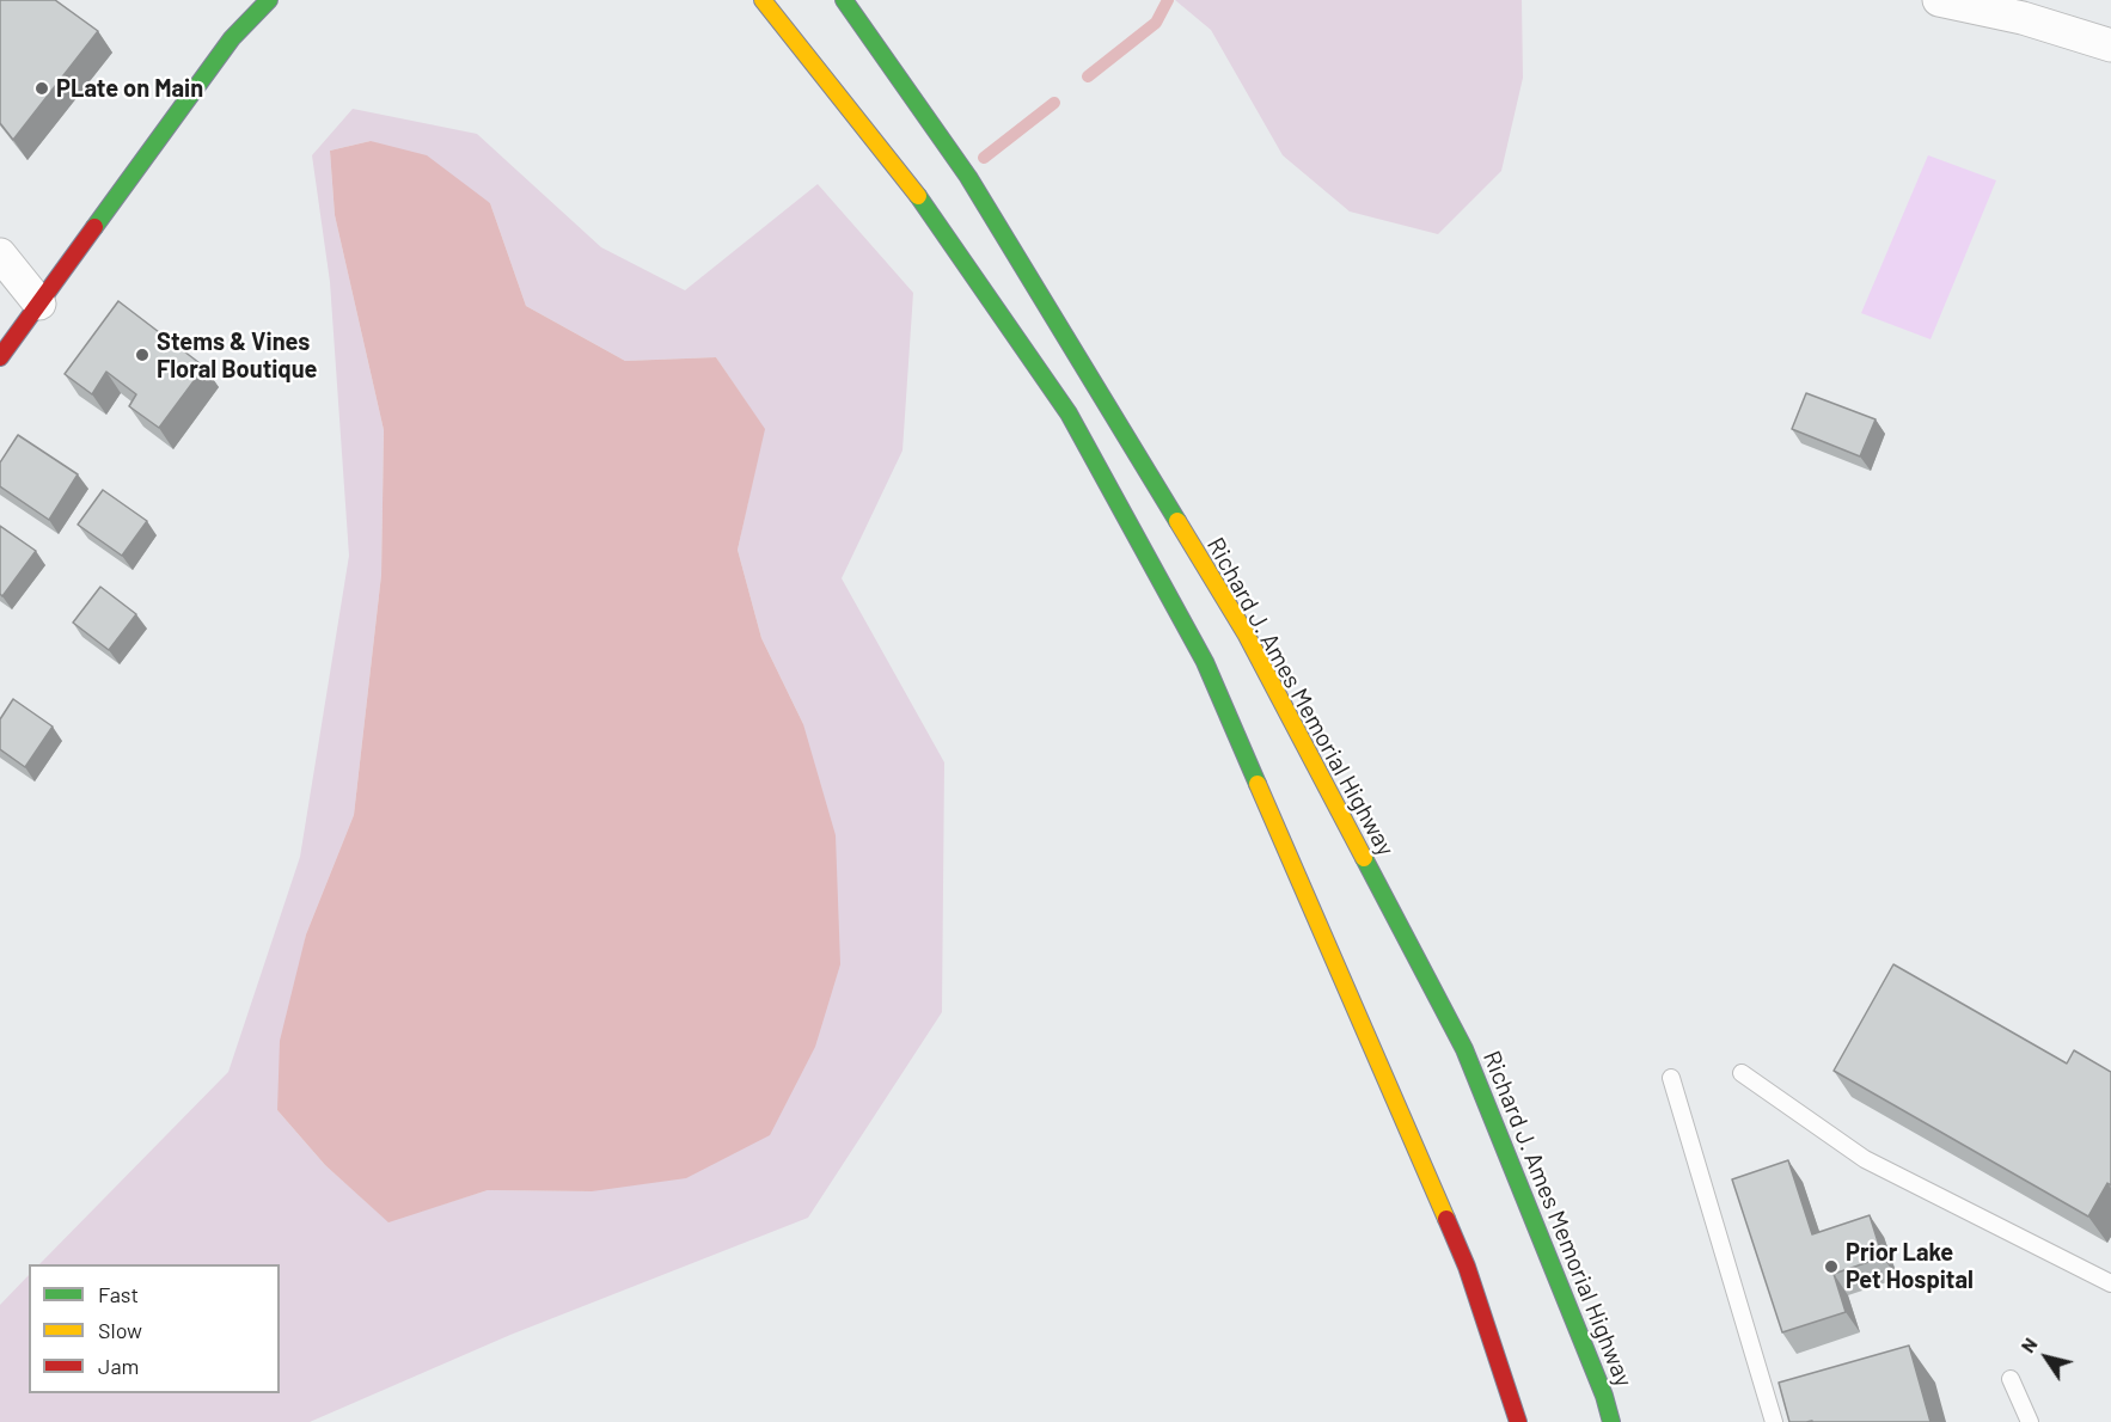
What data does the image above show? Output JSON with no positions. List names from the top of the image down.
{
  "streets": {
    "main road": ["Richard J. Ames Memorial Highway"]
  },
  "places": ["PLate on Main", "Stems & Vines Floral Boutique", "Prior Lake Pet Hospital"],
  "legend": ["Fast", "Slow", "Jam"],
  "north": "top left"
}
